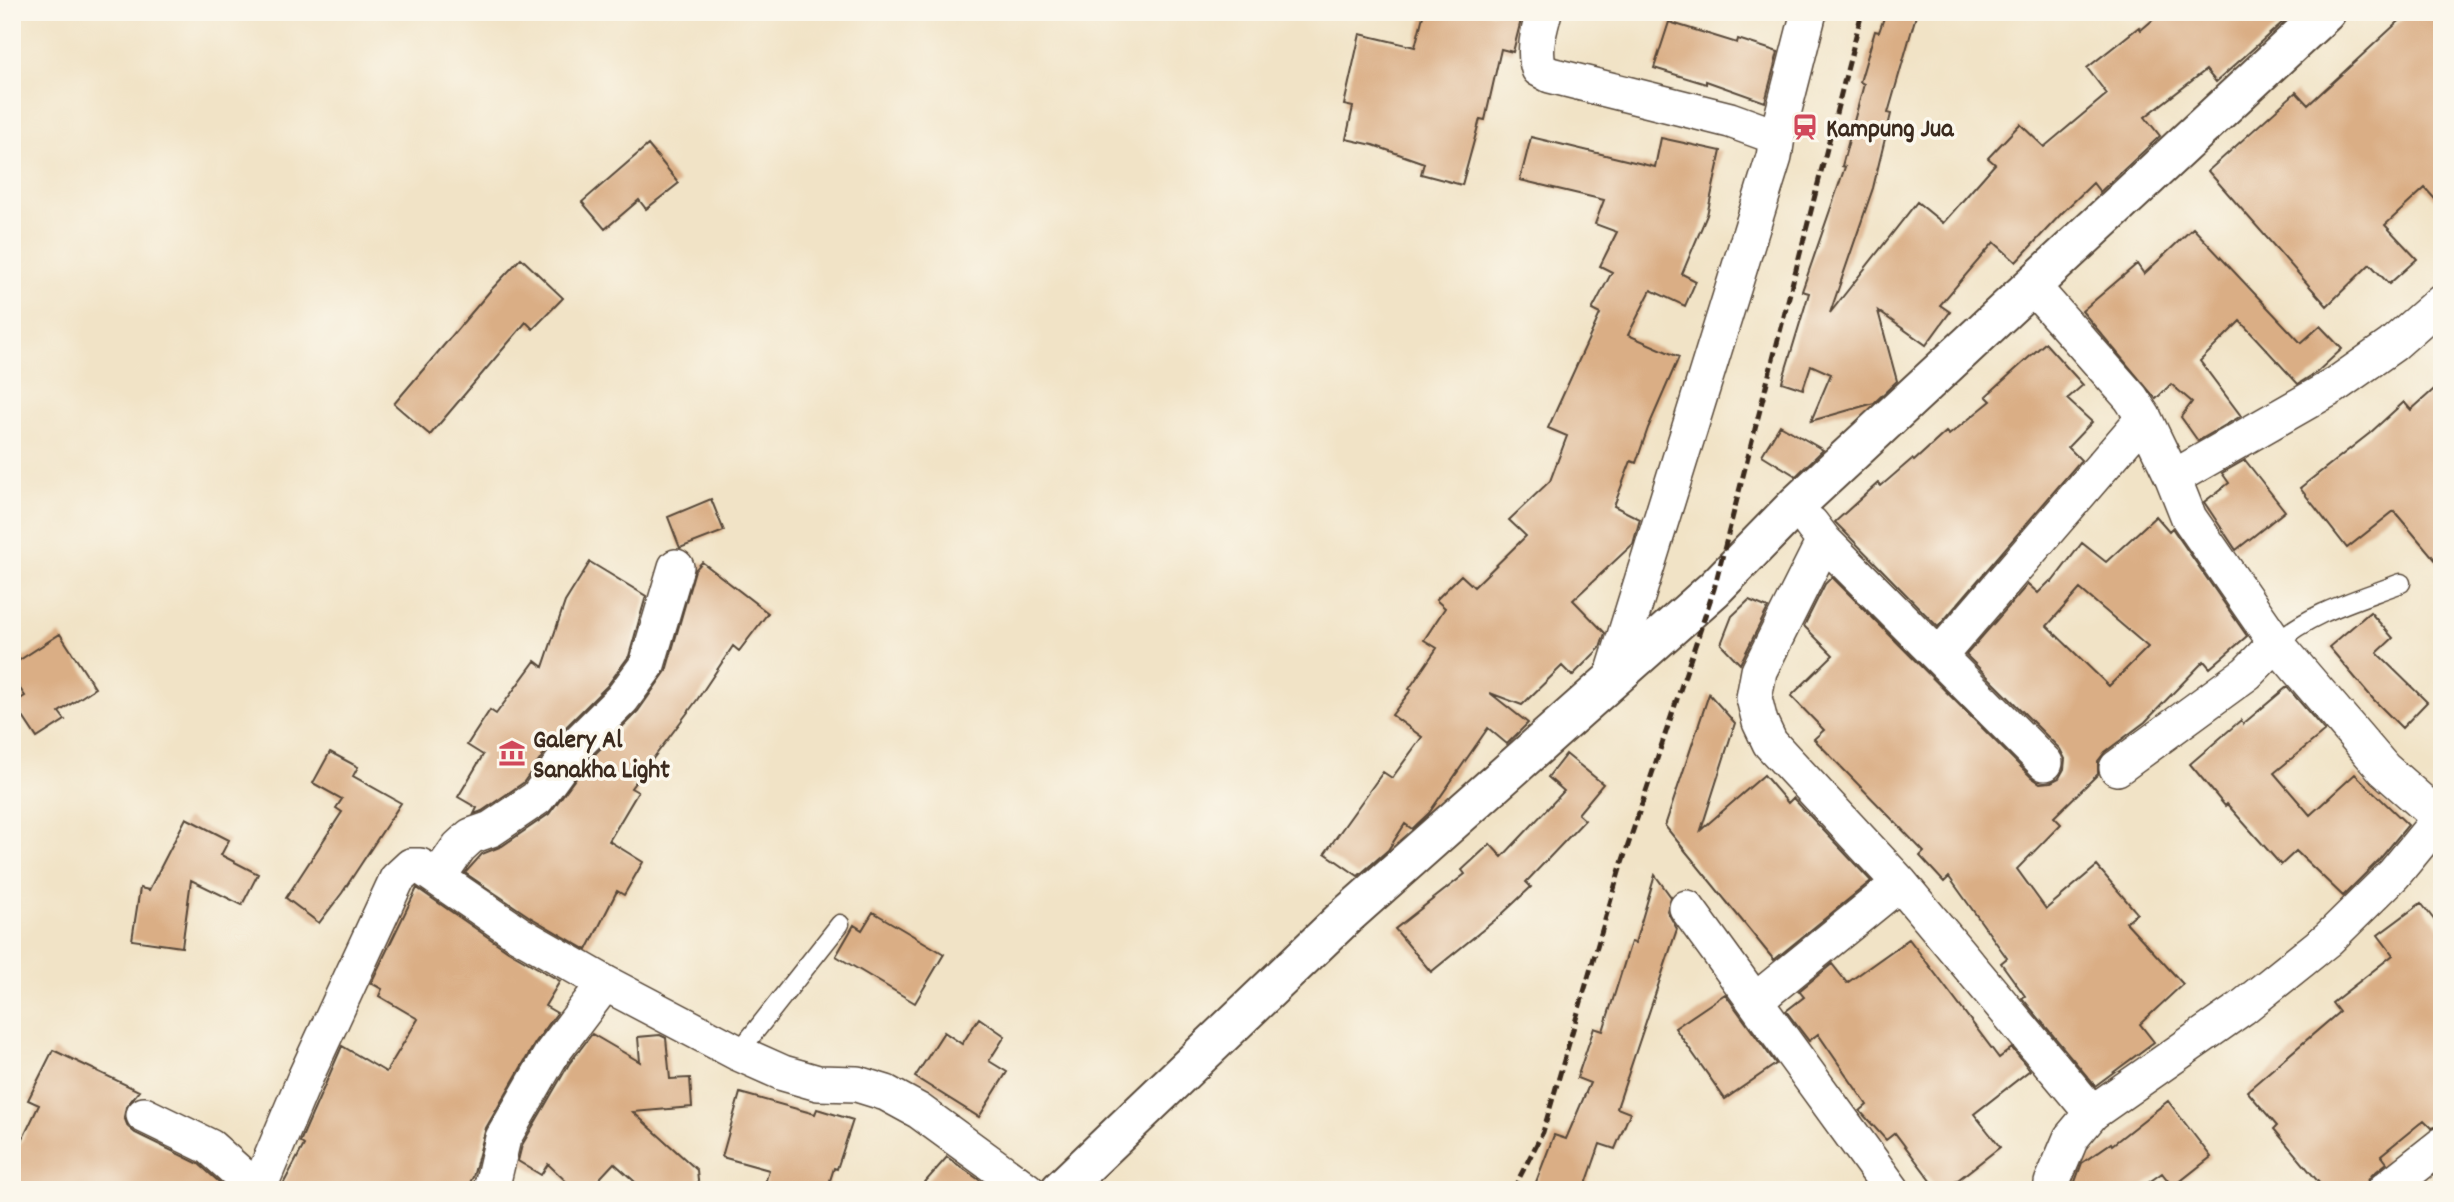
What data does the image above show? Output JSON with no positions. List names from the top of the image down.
{
  "places": {
    "station": ["Kampung Jua"],
    "museum": ["Galery Al Sanakha Light"]
  }
}
